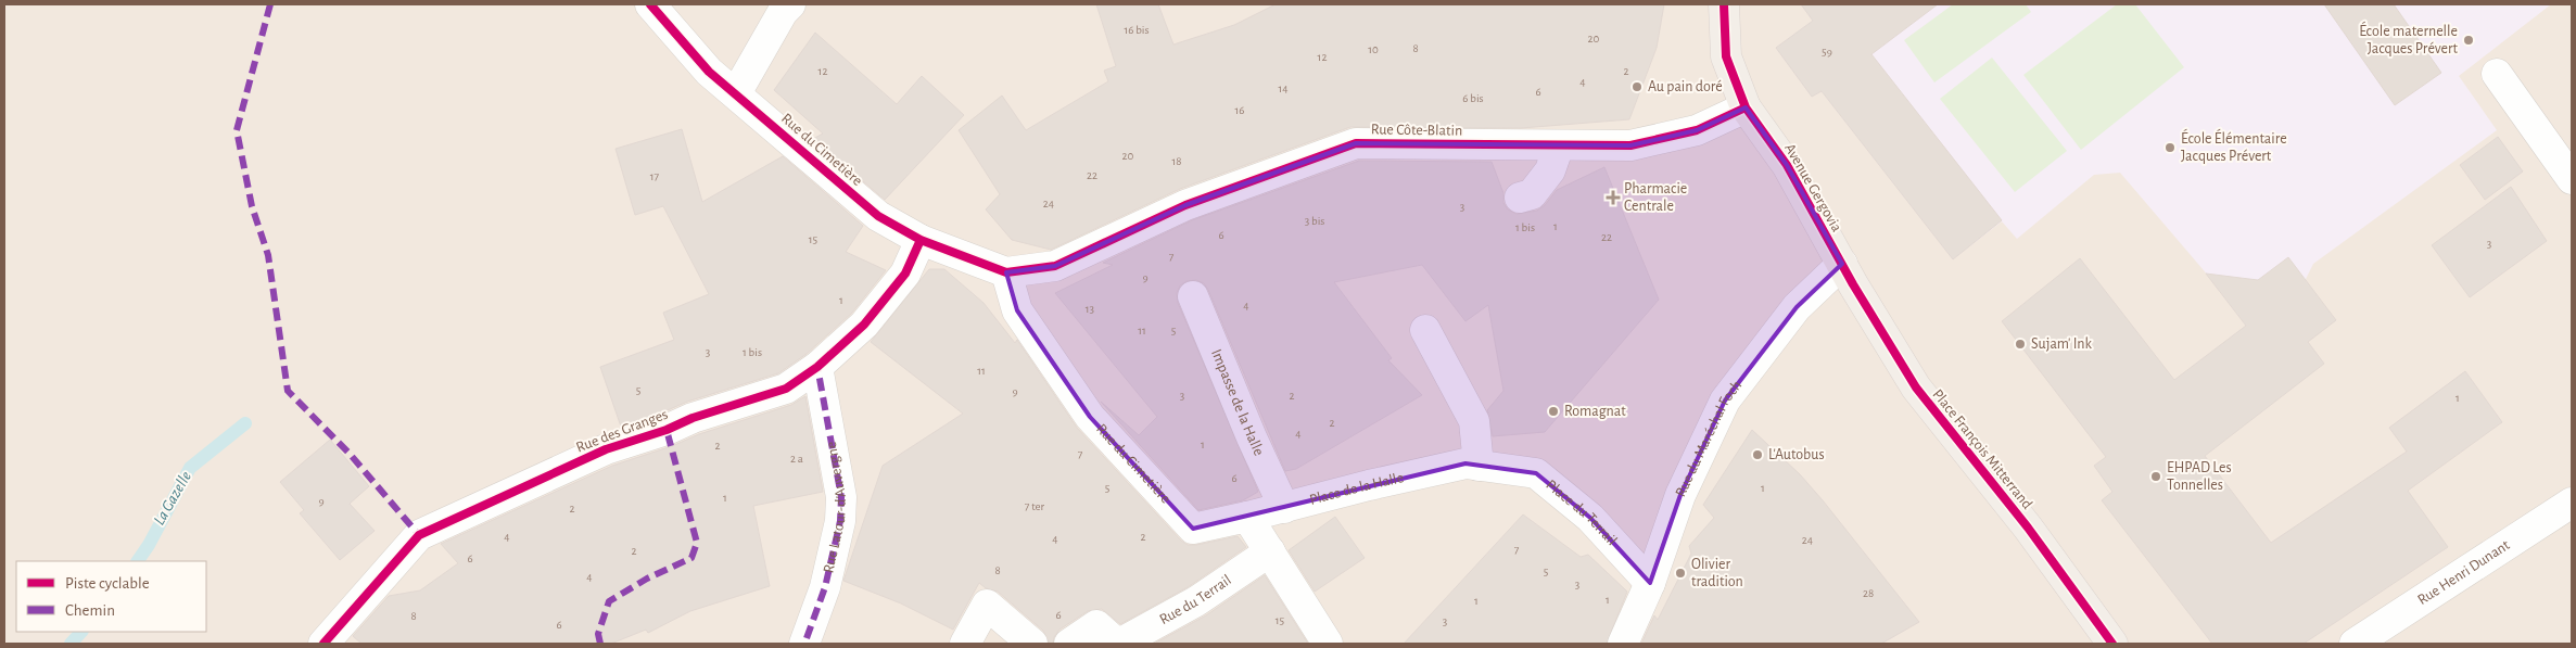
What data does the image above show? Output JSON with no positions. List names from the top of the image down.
{
  "streets": {
    "main road": ["Avenue Gergovia", "Place François Mitterrand"],
    "street": [
      "Rue Côte-Blatin",
      "Rue du Cimetière",
      "Impasse de la Halle",
      "Rue des Granges",
      "Rue du Maréchal Foch",
      "Place de la Halle",
      "Rue Latour-d'Auvergne",
      "Place du Terrail",
      "Rue Henri Dunant",
      "Rue du Terrail"
    ]
  },
  "crossings": [
    ["Rue Côte-Blatin", "Rue du Cimetière"],
    ["Rue Côte-Blatin", "Avenue Gergovia"],
    ["Rue du Cimetière", "Rue des Granges"],
    ["Rue du Cimetière", "Place de la Halle"],
    ["Avenue Gergovia", "Rue du Maréchal Foch"],
    ["Avenue Gergovia", "Place François Mitterrand"],
    ["Impasse de la Halle", "Place de la Halle"],
    ["Rue des Granges", "Rue Latour-d'Auvergne"],
    ["Rue du Maréchal Foch", "Place François Mitterrand"],
    ["Rue du Maréchal Foch", "Place du Terrail"],
    ["Place de la Halle", "Place du Terrail"]
  ],
  "water": ["La Gazelle"],
  "places": {
    "other": [
      "École maternelle Jacques Prévert",
      "Au pain doré",
      "École Élémentaire Jacques Prévert",
      "Sujam' Ink",
      "Romagnat",
      "L'Autobus",
      "EHPAD Les Tonnelles",
      "Olivier tradition"
    ],
    "health": ["Pharmacie Centrale"]
  },
  "house_numbers": [
    "16 bis",
    "20",
    "8",
    "10",
    "59",
    "12",
    "12",
    "2",
    "4",
    "14",
    "6",
    "6 bis",
    "16",
    "20",
    "18",
    "22",
    "17",
    "24",
    "3",
    "3 bis",
    "1",
    "1 bis",
    "6",
    "22",
    "15",
    "3",
    "7",
    "9",
    "1",
    "4",
    "13",
    "11",
    "5",
    "3",
    "1 bis",
    "11",
    "5",
    "9",
    "3",
    "2",
    "1",
    "2",
    "4",
    "1",
    "2",
    "7",
    "2 a",
    "6",
    "5",
    "1",
    "1",
    "9",
    "7 ter",
    "2",
    "4",
    "2",
    "4",
    "24",
    "7",
    "2",
    "6",
    "8",
    "5",
    "4",
    "3",
    "28",
    "1",
    "1",
    "6",
    "8",
    "15",
    "3",
    "6"
  ],
  "legend": ["Piste cyclable", "Chemin"]
}
